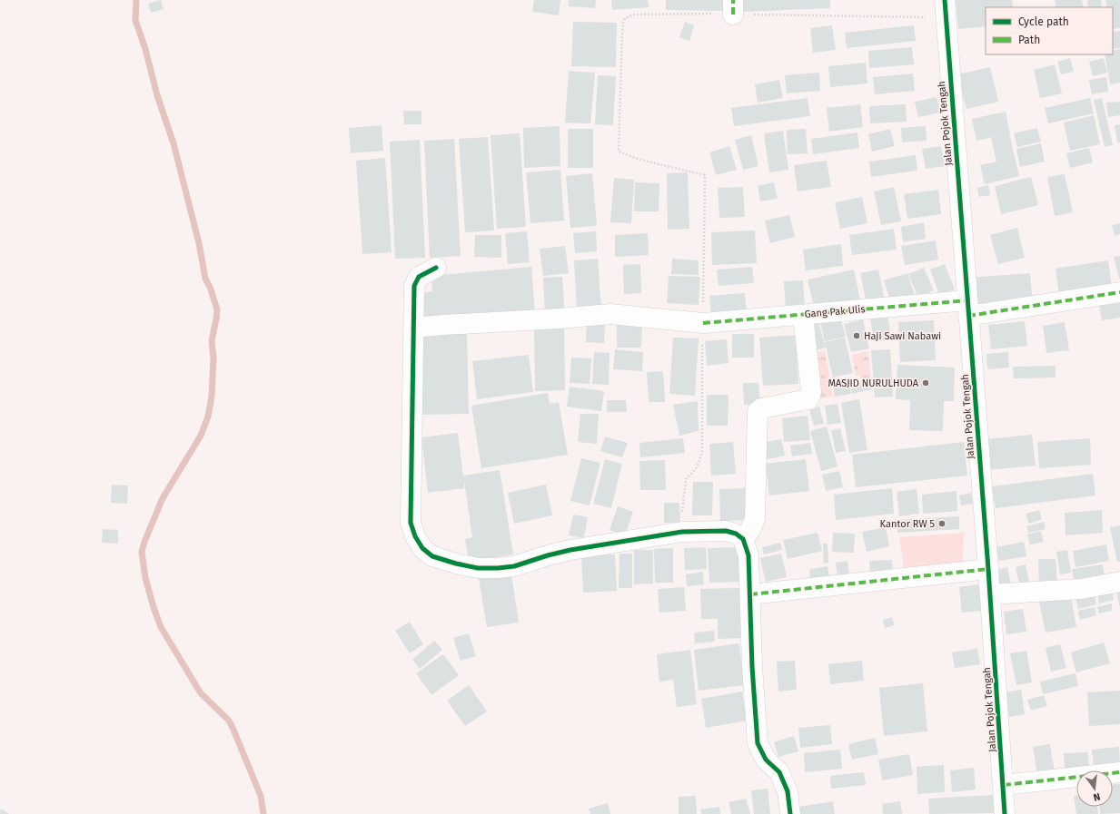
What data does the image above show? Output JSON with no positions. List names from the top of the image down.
{
  "streets": {
    "street": ["Jalan Pojok Tengah", "Gang Pak Ulis"]
  },
  "crossings": [
    ["Jalan Pojok Tengah", "Gang Pak Ulis"]
  ],
  "places": ["Haji Sawi Nabawi", "MASJID NURULHUDA", "Kantor RW 5"],
  "legend": ["Cycle path", "Path"],
  "north": "bottom"
}
